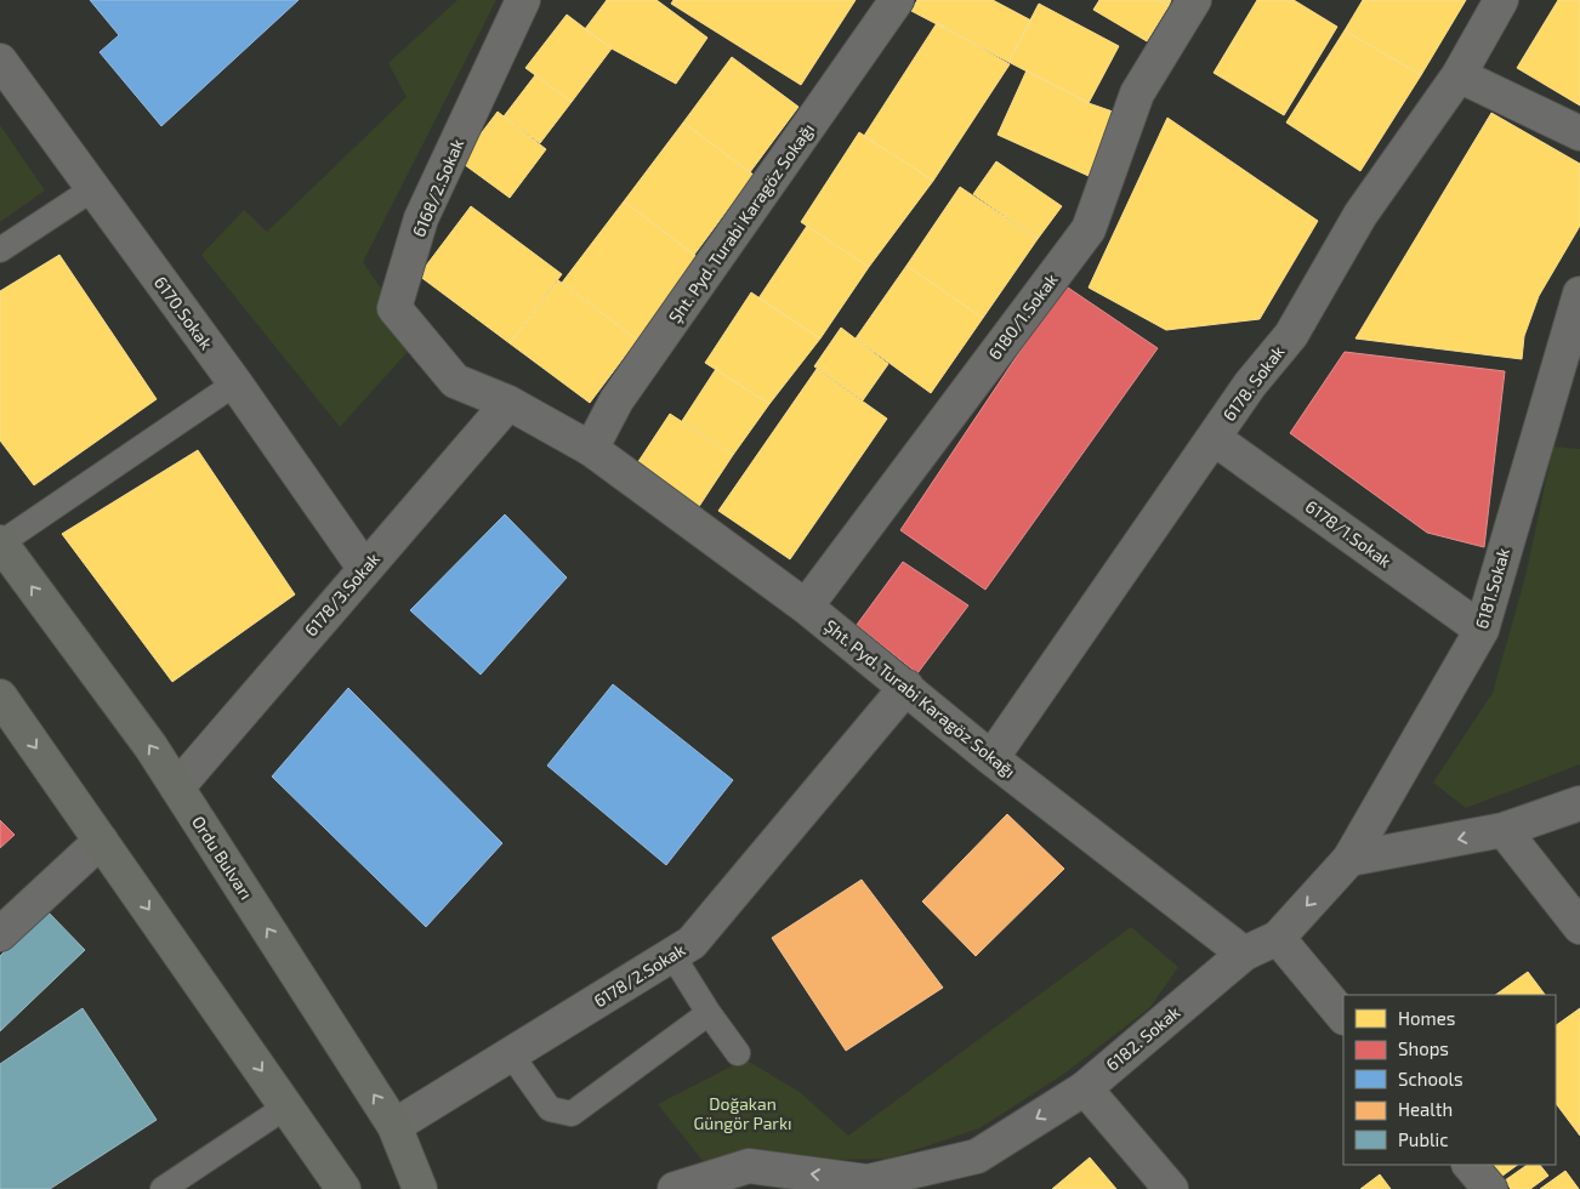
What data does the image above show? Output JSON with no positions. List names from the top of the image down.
{
  "streets": {
    "main road": ["Ordu Bulvarı"],
    "street": [
      "6168/2.Sokak",
      "Şht. Pyd. Turabi Karagöz Sokağı",
      "6170.Sokak",
      "6180/1.Sokak",
      "6178. Sokak",
      "6178/1.Sokak",
      "6181.Sokak",
      "6178/3.Sokak",
      "6178/2.Sokak",
      "6182. Sokak"
    ]
  },
  "crossings": [
    ["6168/2.Sokak", "Şht. Pyd. Turabi Karagöz Sokağı"],
    ["6168/2.Sokak", "6178/3.Sokak"],
    ["Şht. Pyd. Turabi Karagöz Sokağı", "6180/1.Sokak"],
    ["Şht. Pyd. Turabi Karagöz Sokağı", "6178. Sokak"],
    ["Şht. Pyd. Turabi Karagöz Sokağı", "6178/3.Sokak"],
    ["Şht. Pyd. Turabi Karagöz Sokağı", "6178/2.Sokak"],
    ["Şht. Pyd. Turabi Karagöz Sokağı", "6182. Sokak"],
    ["6170.Sokak", "6178/3.Sokak"],
    ["6178. Sokak", "6178/1.Sokak"],
    ["6178/1.Sokak", "6181.Sokak"],
    ["6181.Sokak", "6182. Sokak"],
    ["6178/3.Sokak", "Ordu Bulvarı"],
    ["Ordu Bulvarı", "6178/2.Sokak"]
  ],
  "one_way": ["6182. Sokak"],
  "parks": ["Doğakan Güngör Parkı"],
  "legend": [
    "Homes",
    "Shops",
    "Schools",
    "Health",
    "Public"
  ]
}
